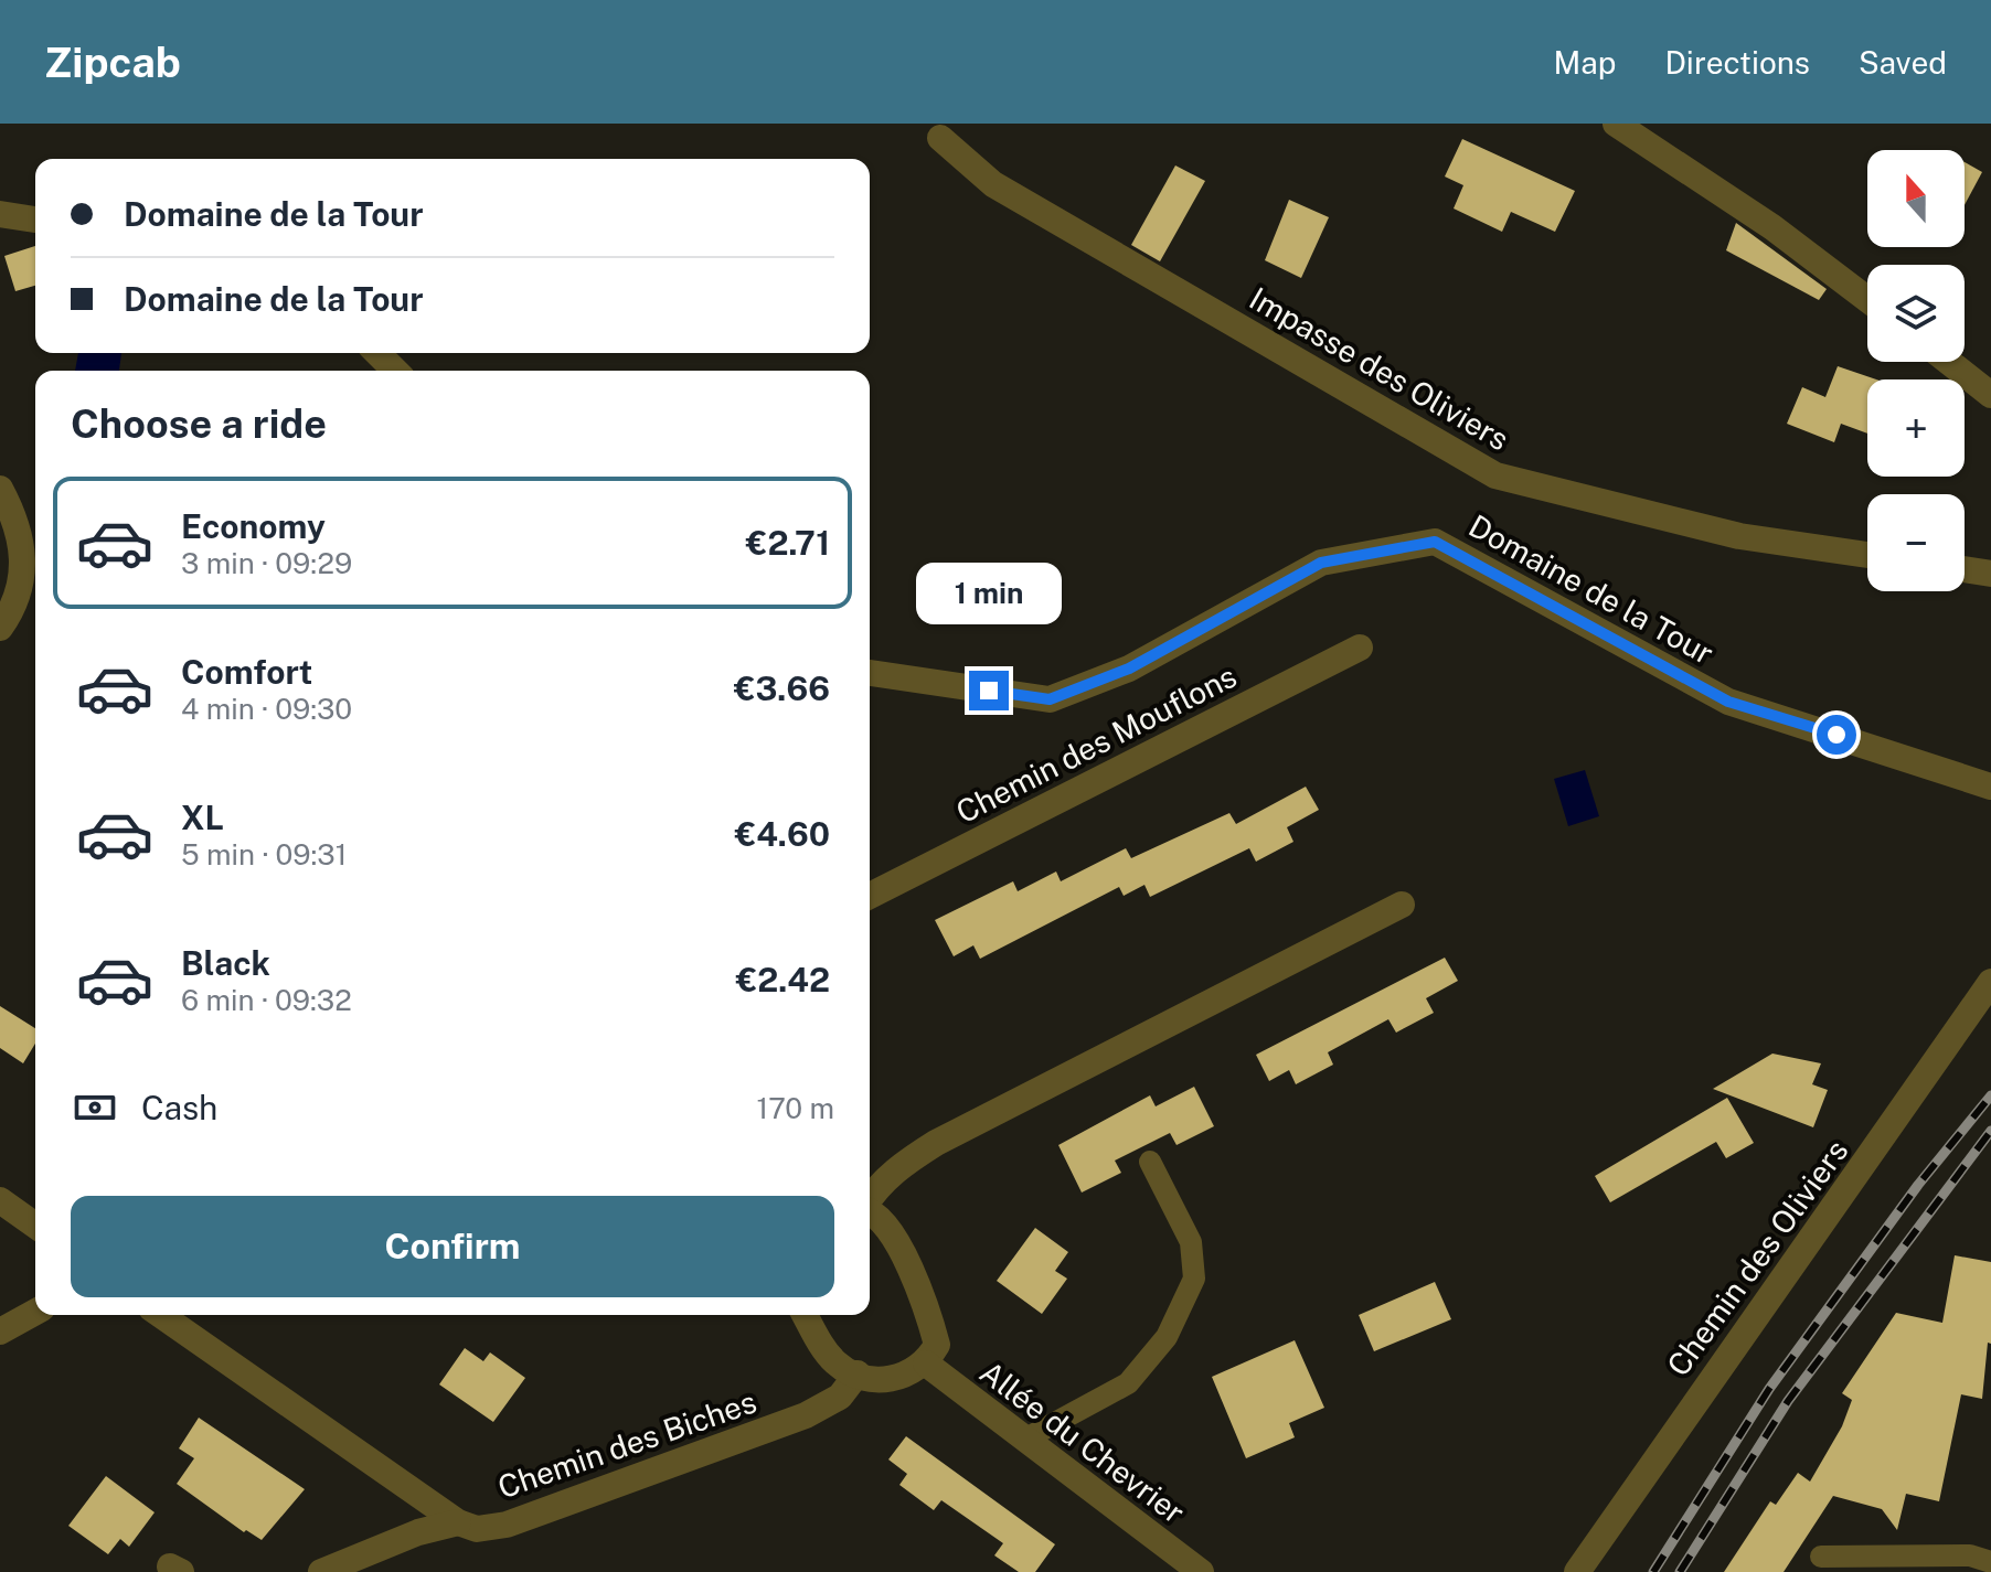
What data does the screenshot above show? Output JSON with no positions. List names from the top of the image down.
{
  "streets": {
    "street": [
      "Impasse des Oliviers",
      "Domaine de la Tour",
      "Chemin des Mouflons",
      "Chemin des Oliviers",
      "Allée du Chevrier",
      "Chemin des Biches"
    ]
  },
  "north": "top",
  "page": {
    "header": "Zipcab",
    "nav": ["Map", "Directions", "Saved"],
    "map_buttons": ["+", "−"],
    "banner": ["Domaine de la Tour", "Domaine de la Tour"],
    "heading": "Choose a ride",
    "list": [
      {
        "name": "Economy",
        "note": "3 min · 09:29",
        "value": "€2.71"
      },
      {
        "name": "Comfort",
        "note": "4 min · 09:30",
        "value": "€3.66"
      },
      {
        "name": "XL",
        "note": "5 min · 09:31",
        "value": "€4.60"
      },
      {
        "name": "Black",
        "note": "6 min · 09:32",
        "value": "€2.42"
      }
    ],
    "bubble": "1 min",
    "pay": ["Cash", "170 m"],
    "buttons": "Confirm"
  }
}
